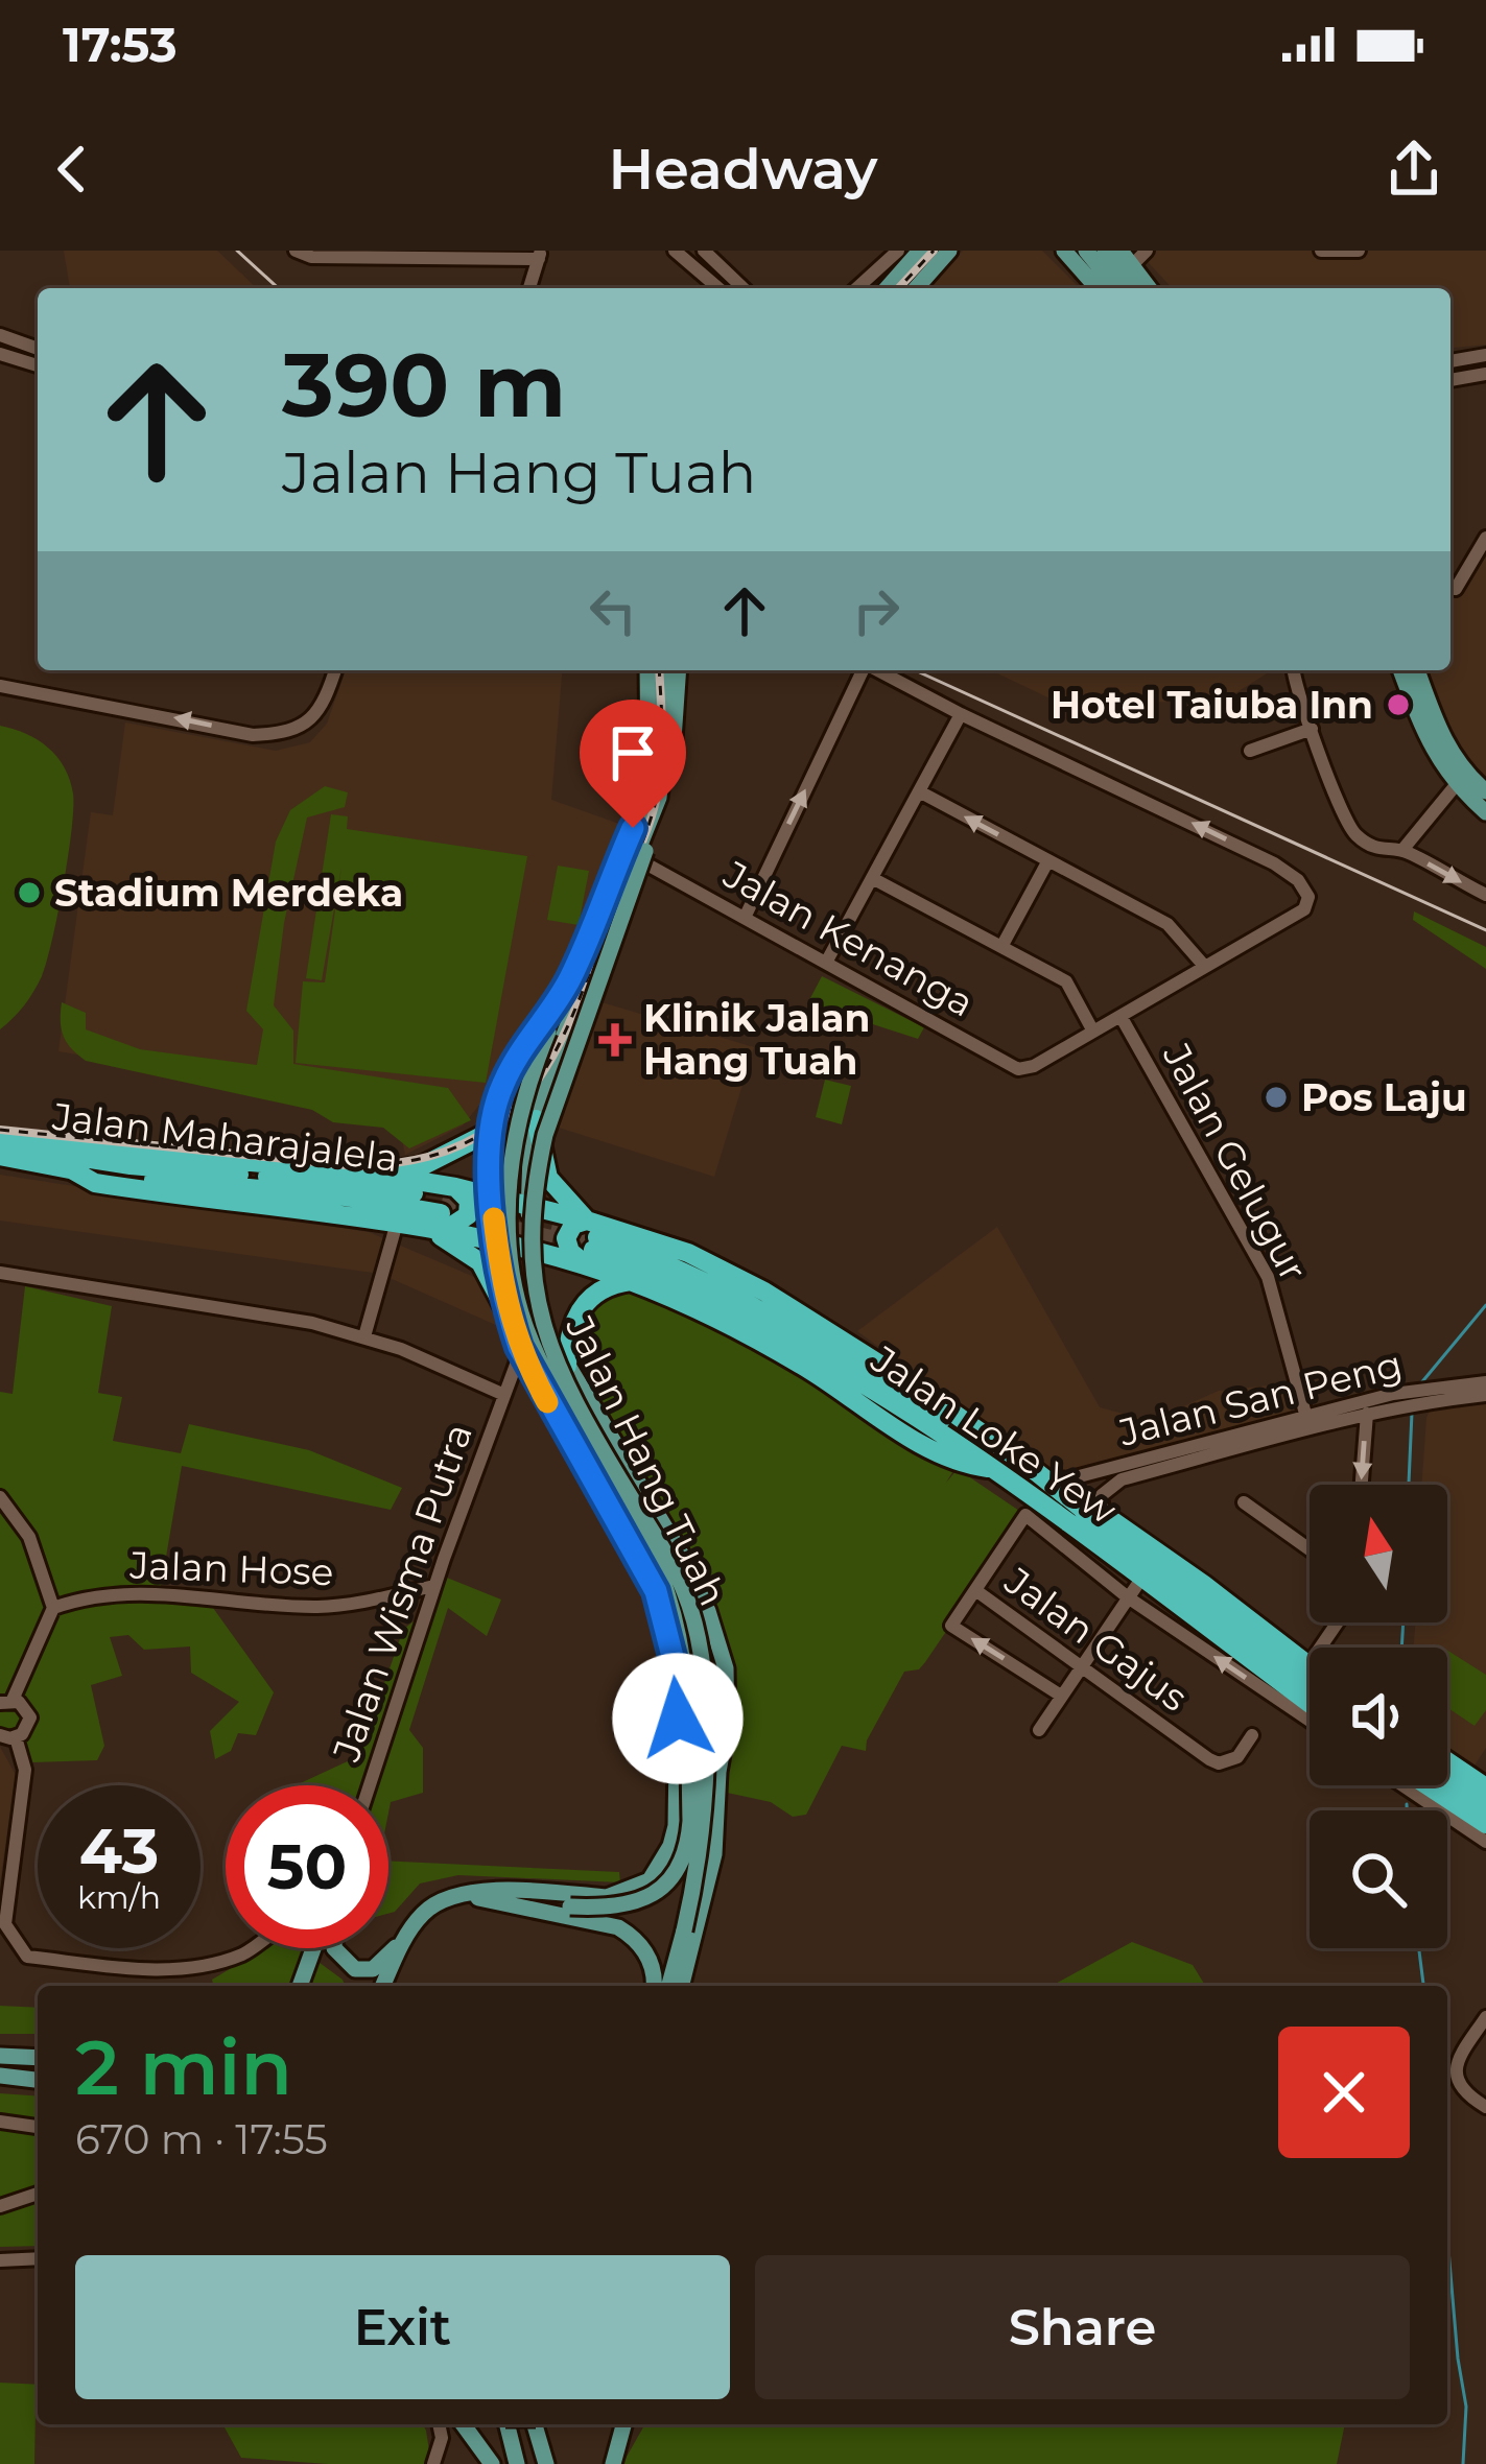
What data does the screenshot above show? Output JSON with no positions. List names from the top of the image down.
{
  "streets": {
    "highway": ["Jalan Maharajalela", "Jalan Loke Yew"],
    "main road": ["Jalan Hang Tuah"],
    "street": [
      "Jalan Kenanga",
      "Jalan Gelugur",
      "Jalan San Peng",
      "Jalan Hose",
      "Jalan Wisma Putra",
      "Jalan Gajus"
    ]
  },
  "crossings": [
    ["Jalan Kenanga", "Jalan Hang Tuah"],
    ["Jalan Gelugur", "Jalan San Peng"],
    ["Jalan San Peng", "Jalan Loke Yew"],
    ["Jalan Hang Tuah", "Jalan Wisma Putra"],
    ["Jalan Hose", "Jalan Wisma Putra"]
  ],
  "places": {
    "other": ["Hotel Taiuba Inn", "Stadium Merdeka", "Pos Laju"],
    "health": ["Klinik Jalan Hang Tuah"]
  },
  "north": "top",
  "page": {
    "status": "17:53",
    "header": "Headway",
    "turn": ["390 m", "Jalan Hang Tuah"],
    "speed": "43 km/h",
    "limit": "50",
    "heading": ["2 min", "670 m · 17:55"],
    "buttons": ["Exit", "Share"]
  }
}
